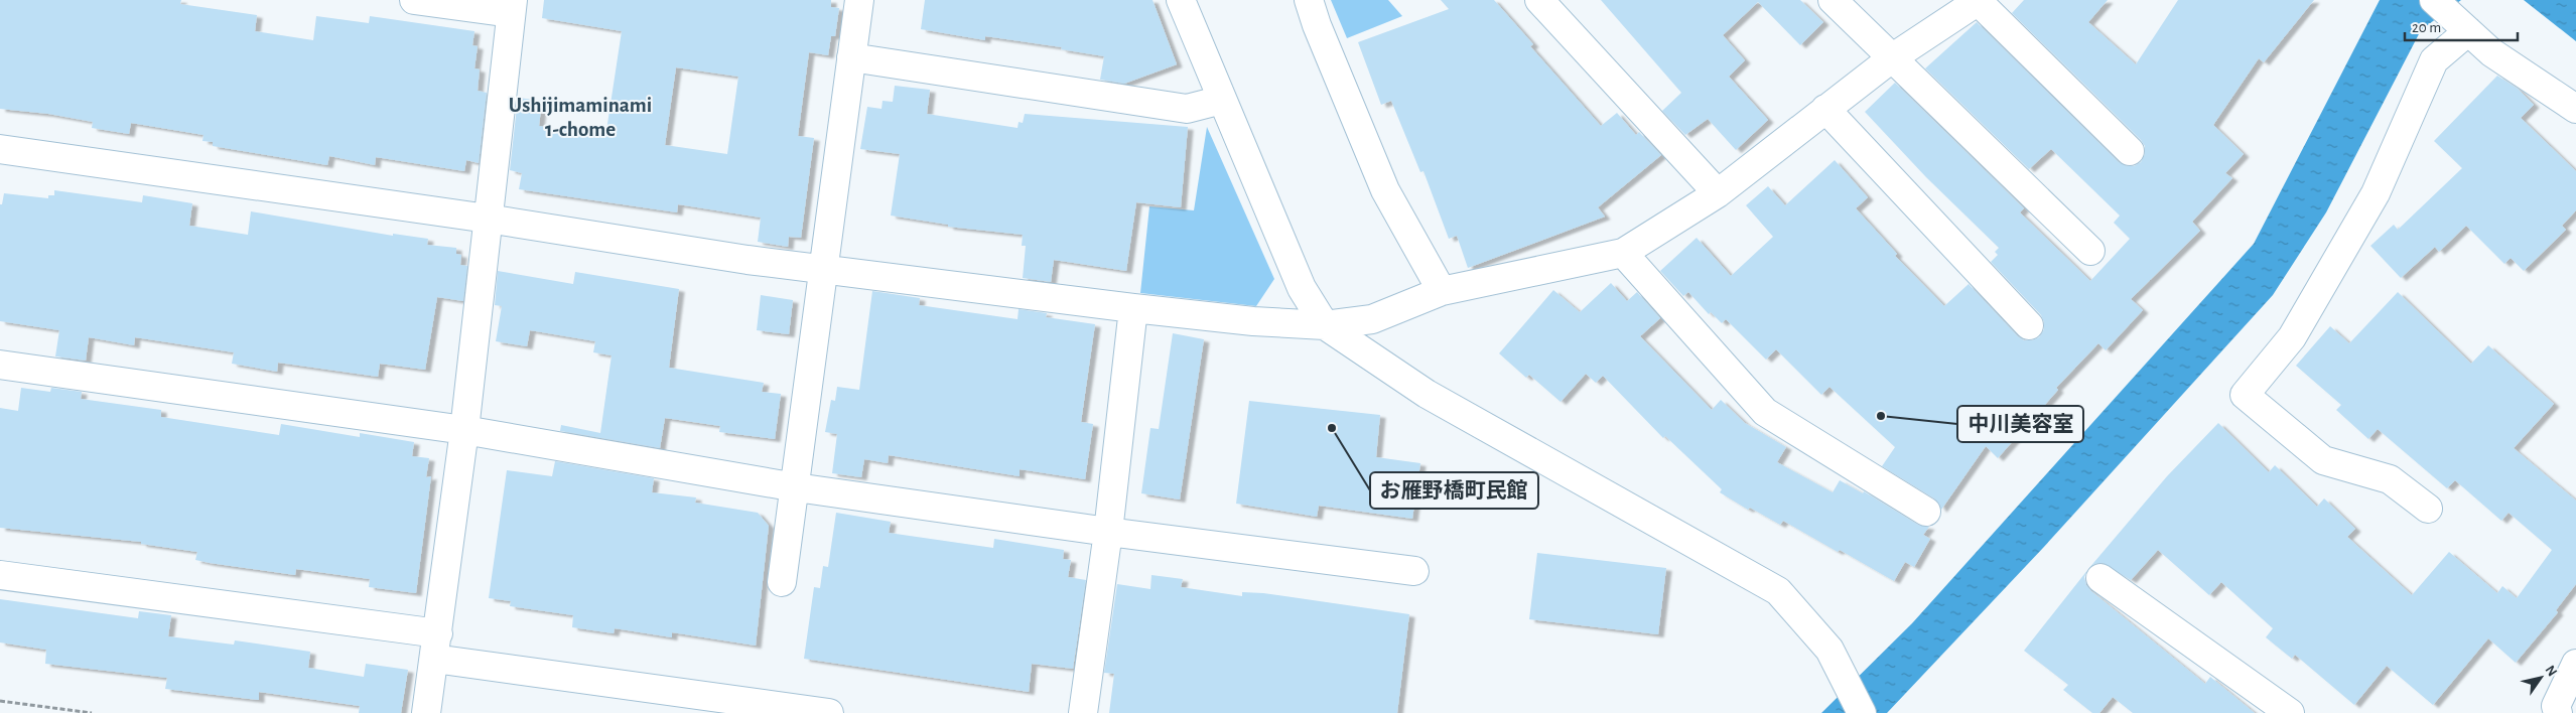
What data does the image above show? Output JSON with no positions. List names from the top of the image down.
{
  "districts": ["Ushijimaminami 1-chome"],
  "places": ["中川美容室", "お雁野橋町民館"],
  "scale_bar": "20 m",
  "north": "top right"
}
